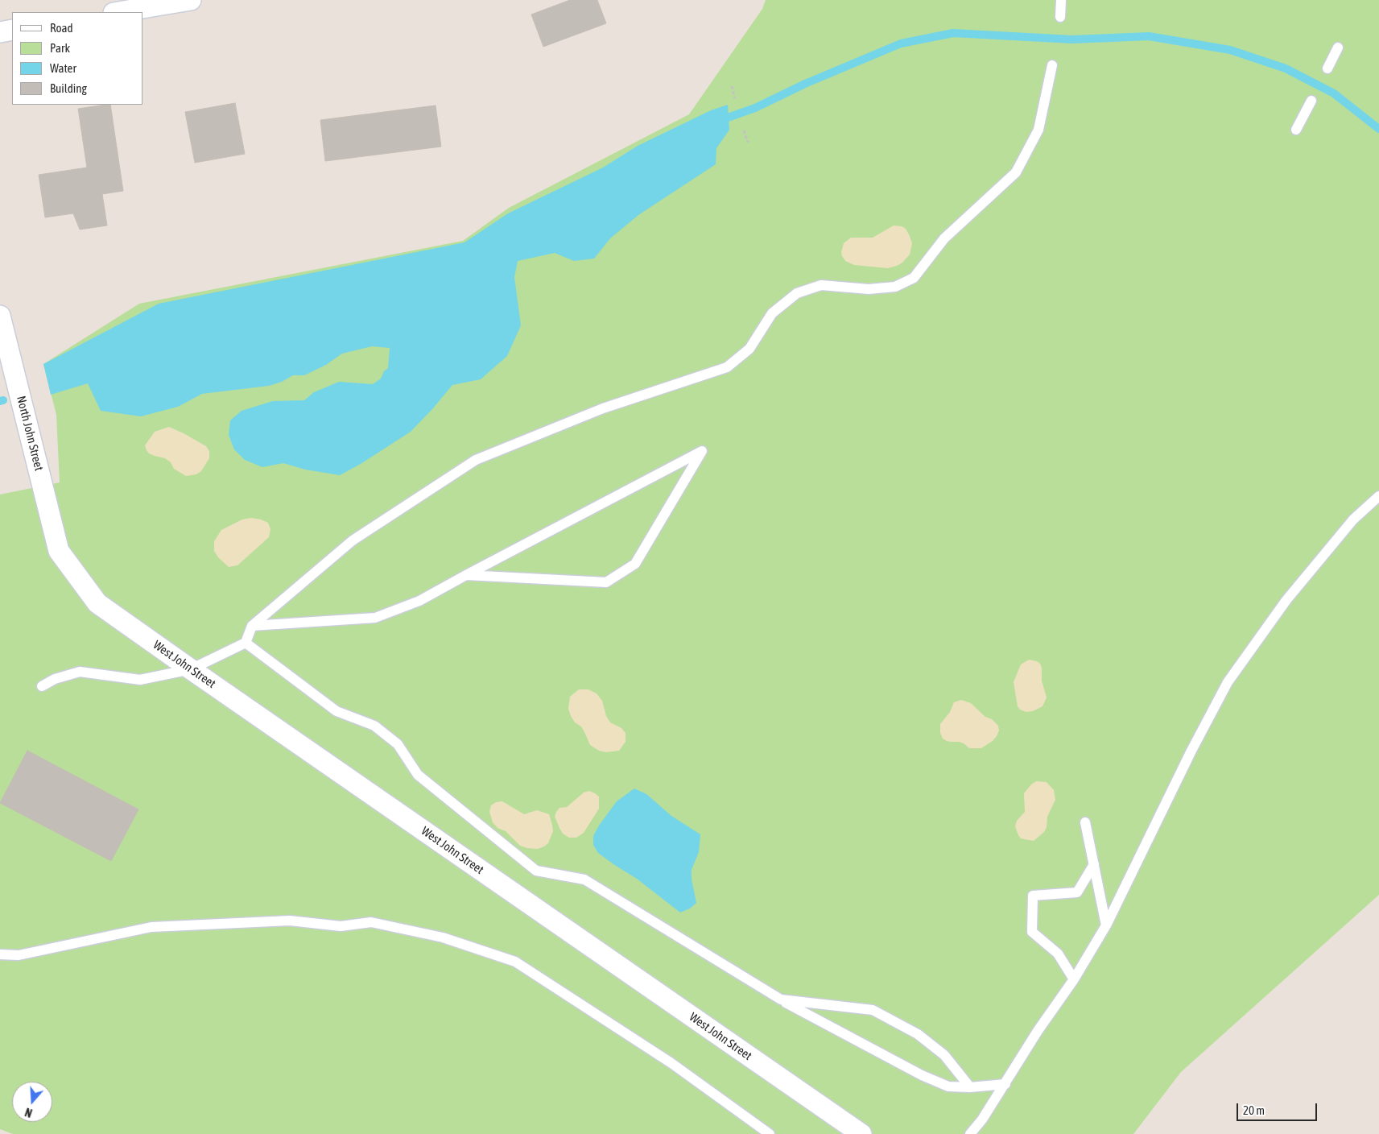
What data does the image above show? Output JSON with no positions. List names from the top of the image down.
{
  "streets": {
    "street": ["North John Street", "West John Street"]
  },
  "crossings": [
    ["North John Street", "West John Street"]
  ],
  "legend": [
    "Road",
    "Park",
    "Water",
    "Building"
  ],
  "scale_bar": "20 m",
  "north": "bottom"
}
